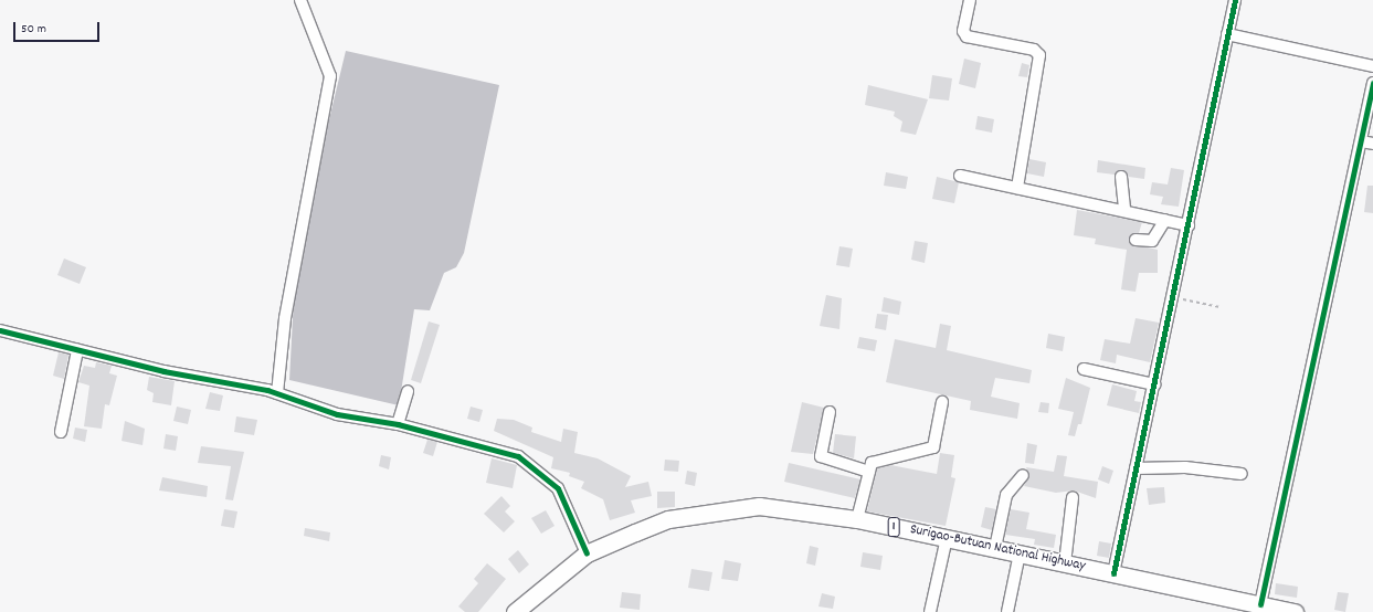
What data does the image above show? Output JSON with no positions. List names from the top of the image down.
{
  "streets": {
    "highway": ["1", "Surigao-Butuan National Highway"]
  },
  "scale_bar": "50 m"
}
